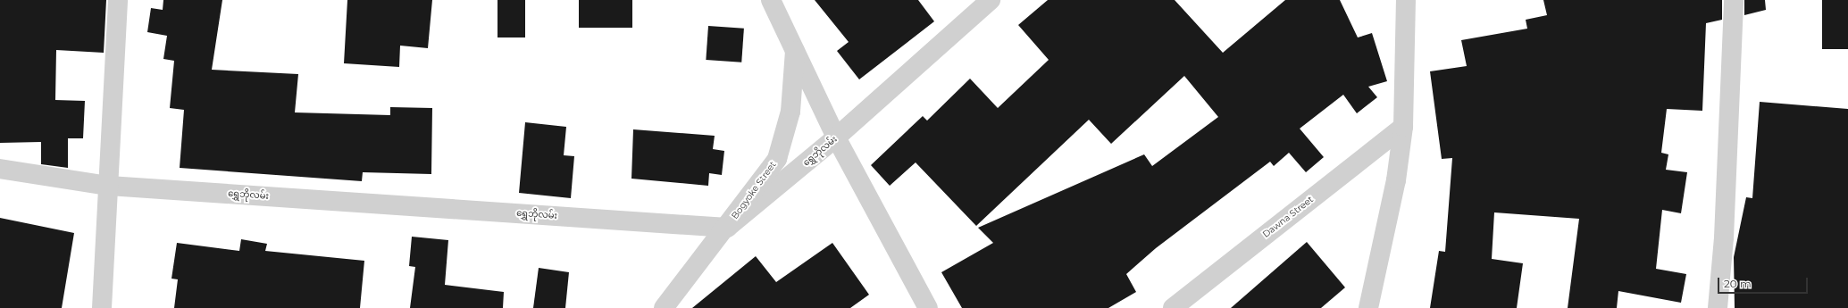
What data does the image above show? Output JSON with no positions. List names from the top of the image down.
{
  "streets": {
    "street": ["ရွှေဘိုလမ်း", "Bogyoke Street", "Dawna Street"]
  },
  "crossings": [
    ["ရွှေဘိုလမ်း", "Bogyoke Street"]
  ],
  "scale_bar": "20 m"
}
